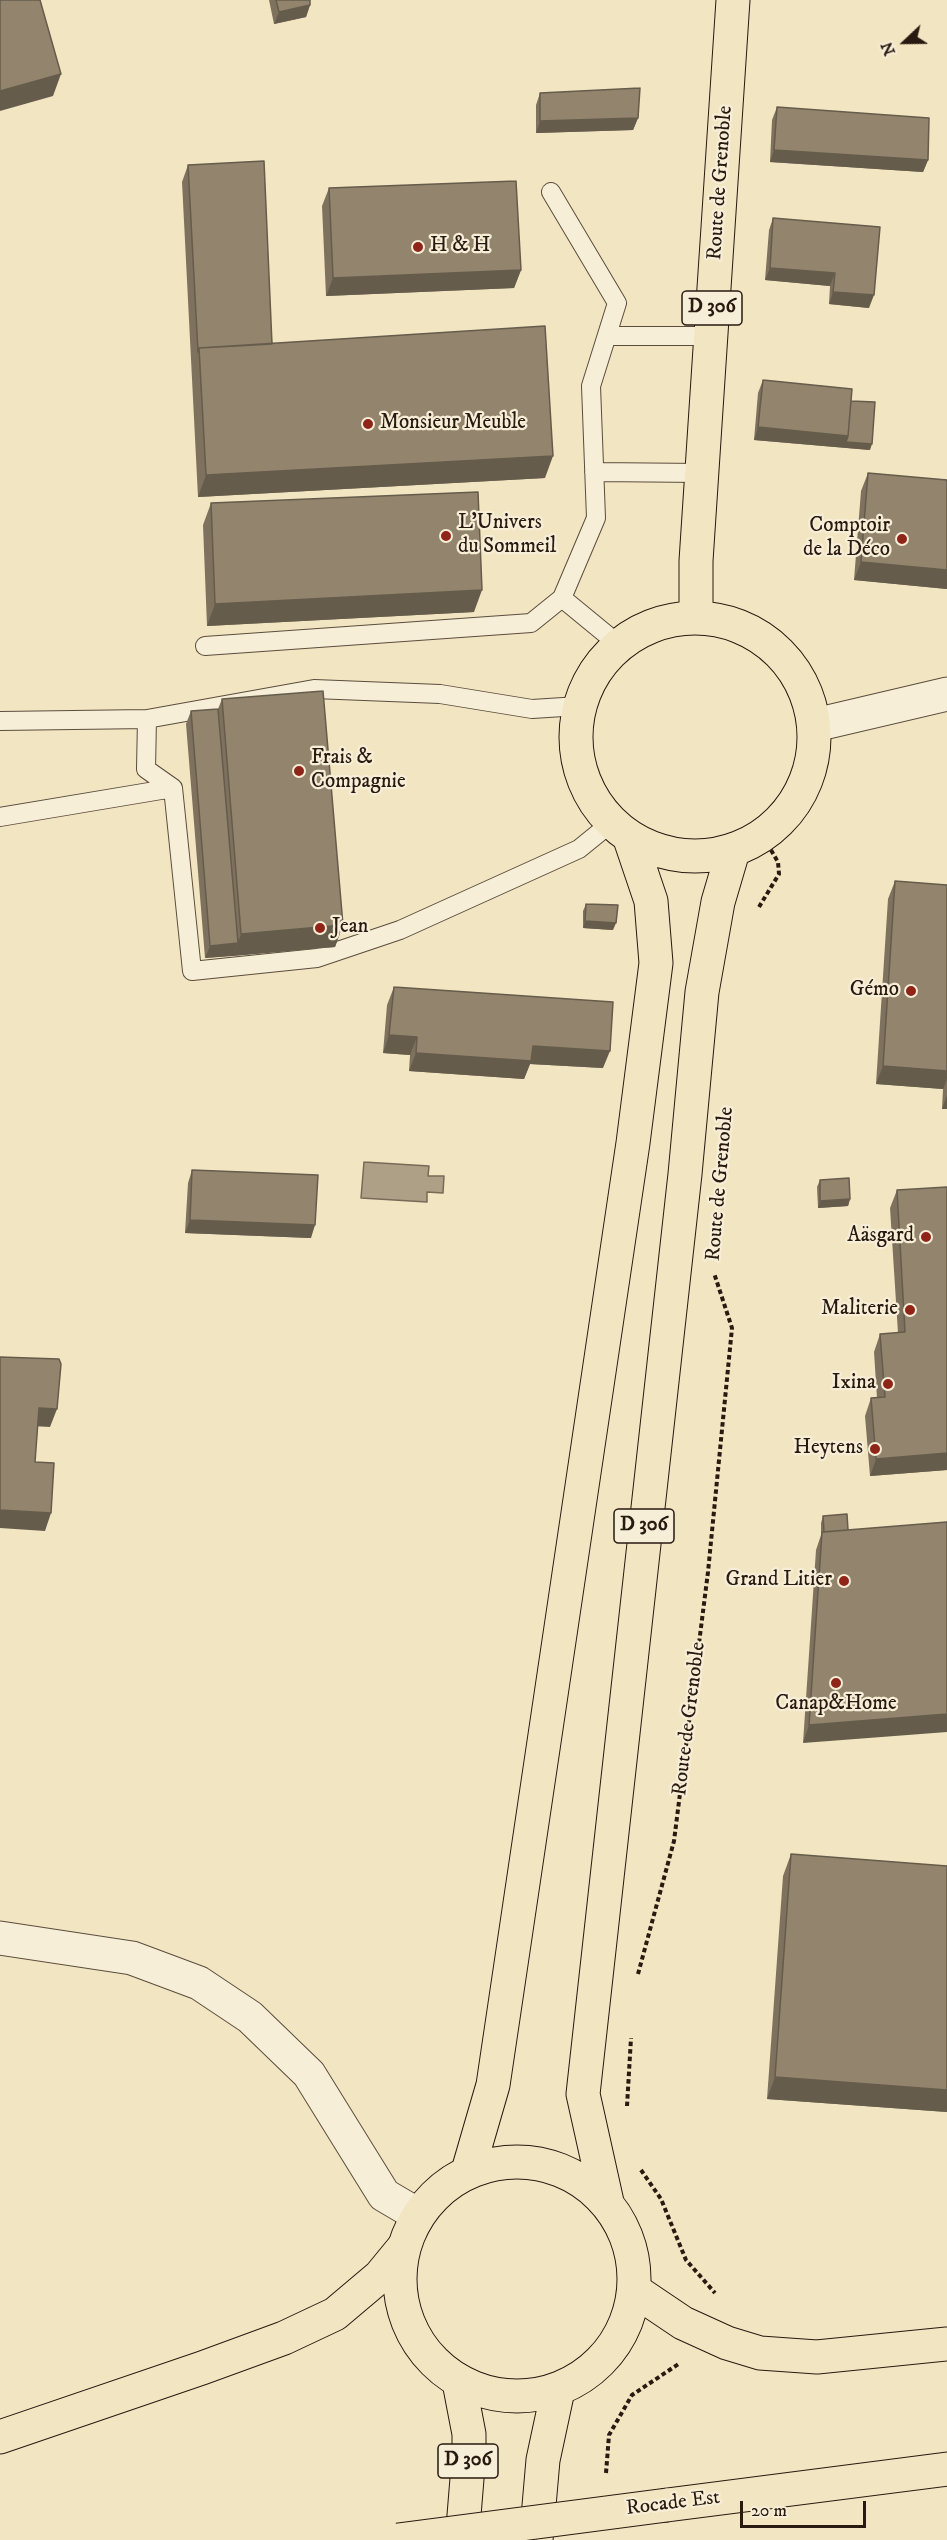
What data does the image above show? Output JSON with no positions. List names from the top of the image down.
{
  "streets": {
    "main road": ["Route de Grenoble", "D 306", "Rocade Est"]
  },
  "places": [
    "H & H",
    "Monsieur Meuble",
    "L'Univers du Sommeil",
    "Comptoir de la Déco",
    "Frais & Compagnie",
    "Jean",
    "Gémo",
    "Aäsgard",
    "Maliterie",
    "Ixina",
    "Heytens",
    "Grand Litier",
    "Canap&Home"
  ],
  "scale_bar": "20 m",
  "north": "left"
}
